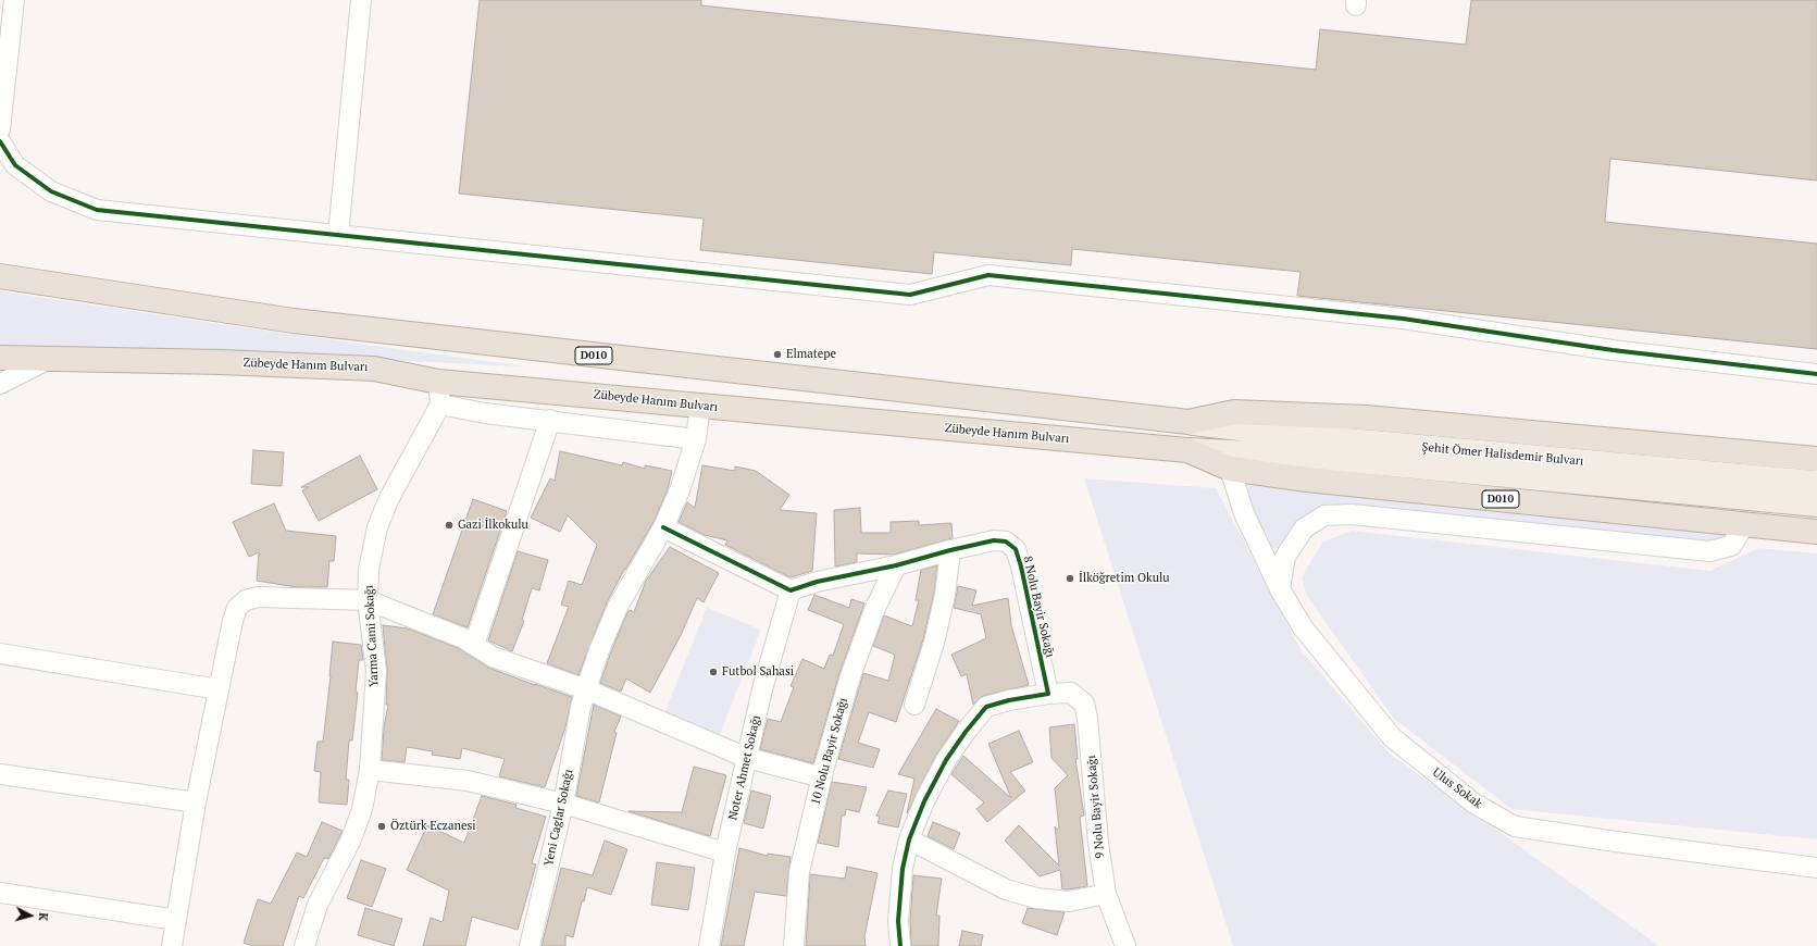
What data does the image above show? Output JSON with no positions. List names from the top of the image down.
{
  "streets": {
    "highway": ["D010", "Zübeyde Hanım Bulvarı"],
    "main road": ["Şehit Ömer Halisdemir Bulvarı"],
    "street": [
      "8 Nolu Bayir Sokağı",
      "Yarma Cami Sokağı",
      "10 Nolu Bayir Sokağı",
      "Noter Ahmet Sokağı",
      "Ulus Sokak",
      "9 Nolu Bayir Sokağı",
      "Yeni Caglar Sokağı"
    ]
  },
  "crossings": [
    ["D010", "Zübeyde Hanım Bulvarı"],
    ["D010", "Şehit Ömer Halisdemir Bulvarı"],
    ["D010", "Ulus Sokak"],
    ["Zübeyde Hanım Bulvarı", "Şehit Ömer Halisdemir Bulvarı"],
    ["Zübeyde Hanım Bulvarı", "Yeni Caglar Sokağı"],
    ["8 Nolu Bayir Sokağı", "10 Nolu Bayir Sokağı"],
    ["8 Nolu Bayir Sokağı", "Noter Ahmet Sokağı"],
    ["8 Nolu Bayir Sokağı", "9 Nolu Bayir Sokağı"]
  ],
  "places": [
    "Elmatepe",
    "Gazi İlkokulu",
    "İlköğretim Okulu",
    "Futbol Sahasi",
    "Öztürk Eczanesi"
  ],
  "north": "right"
}
